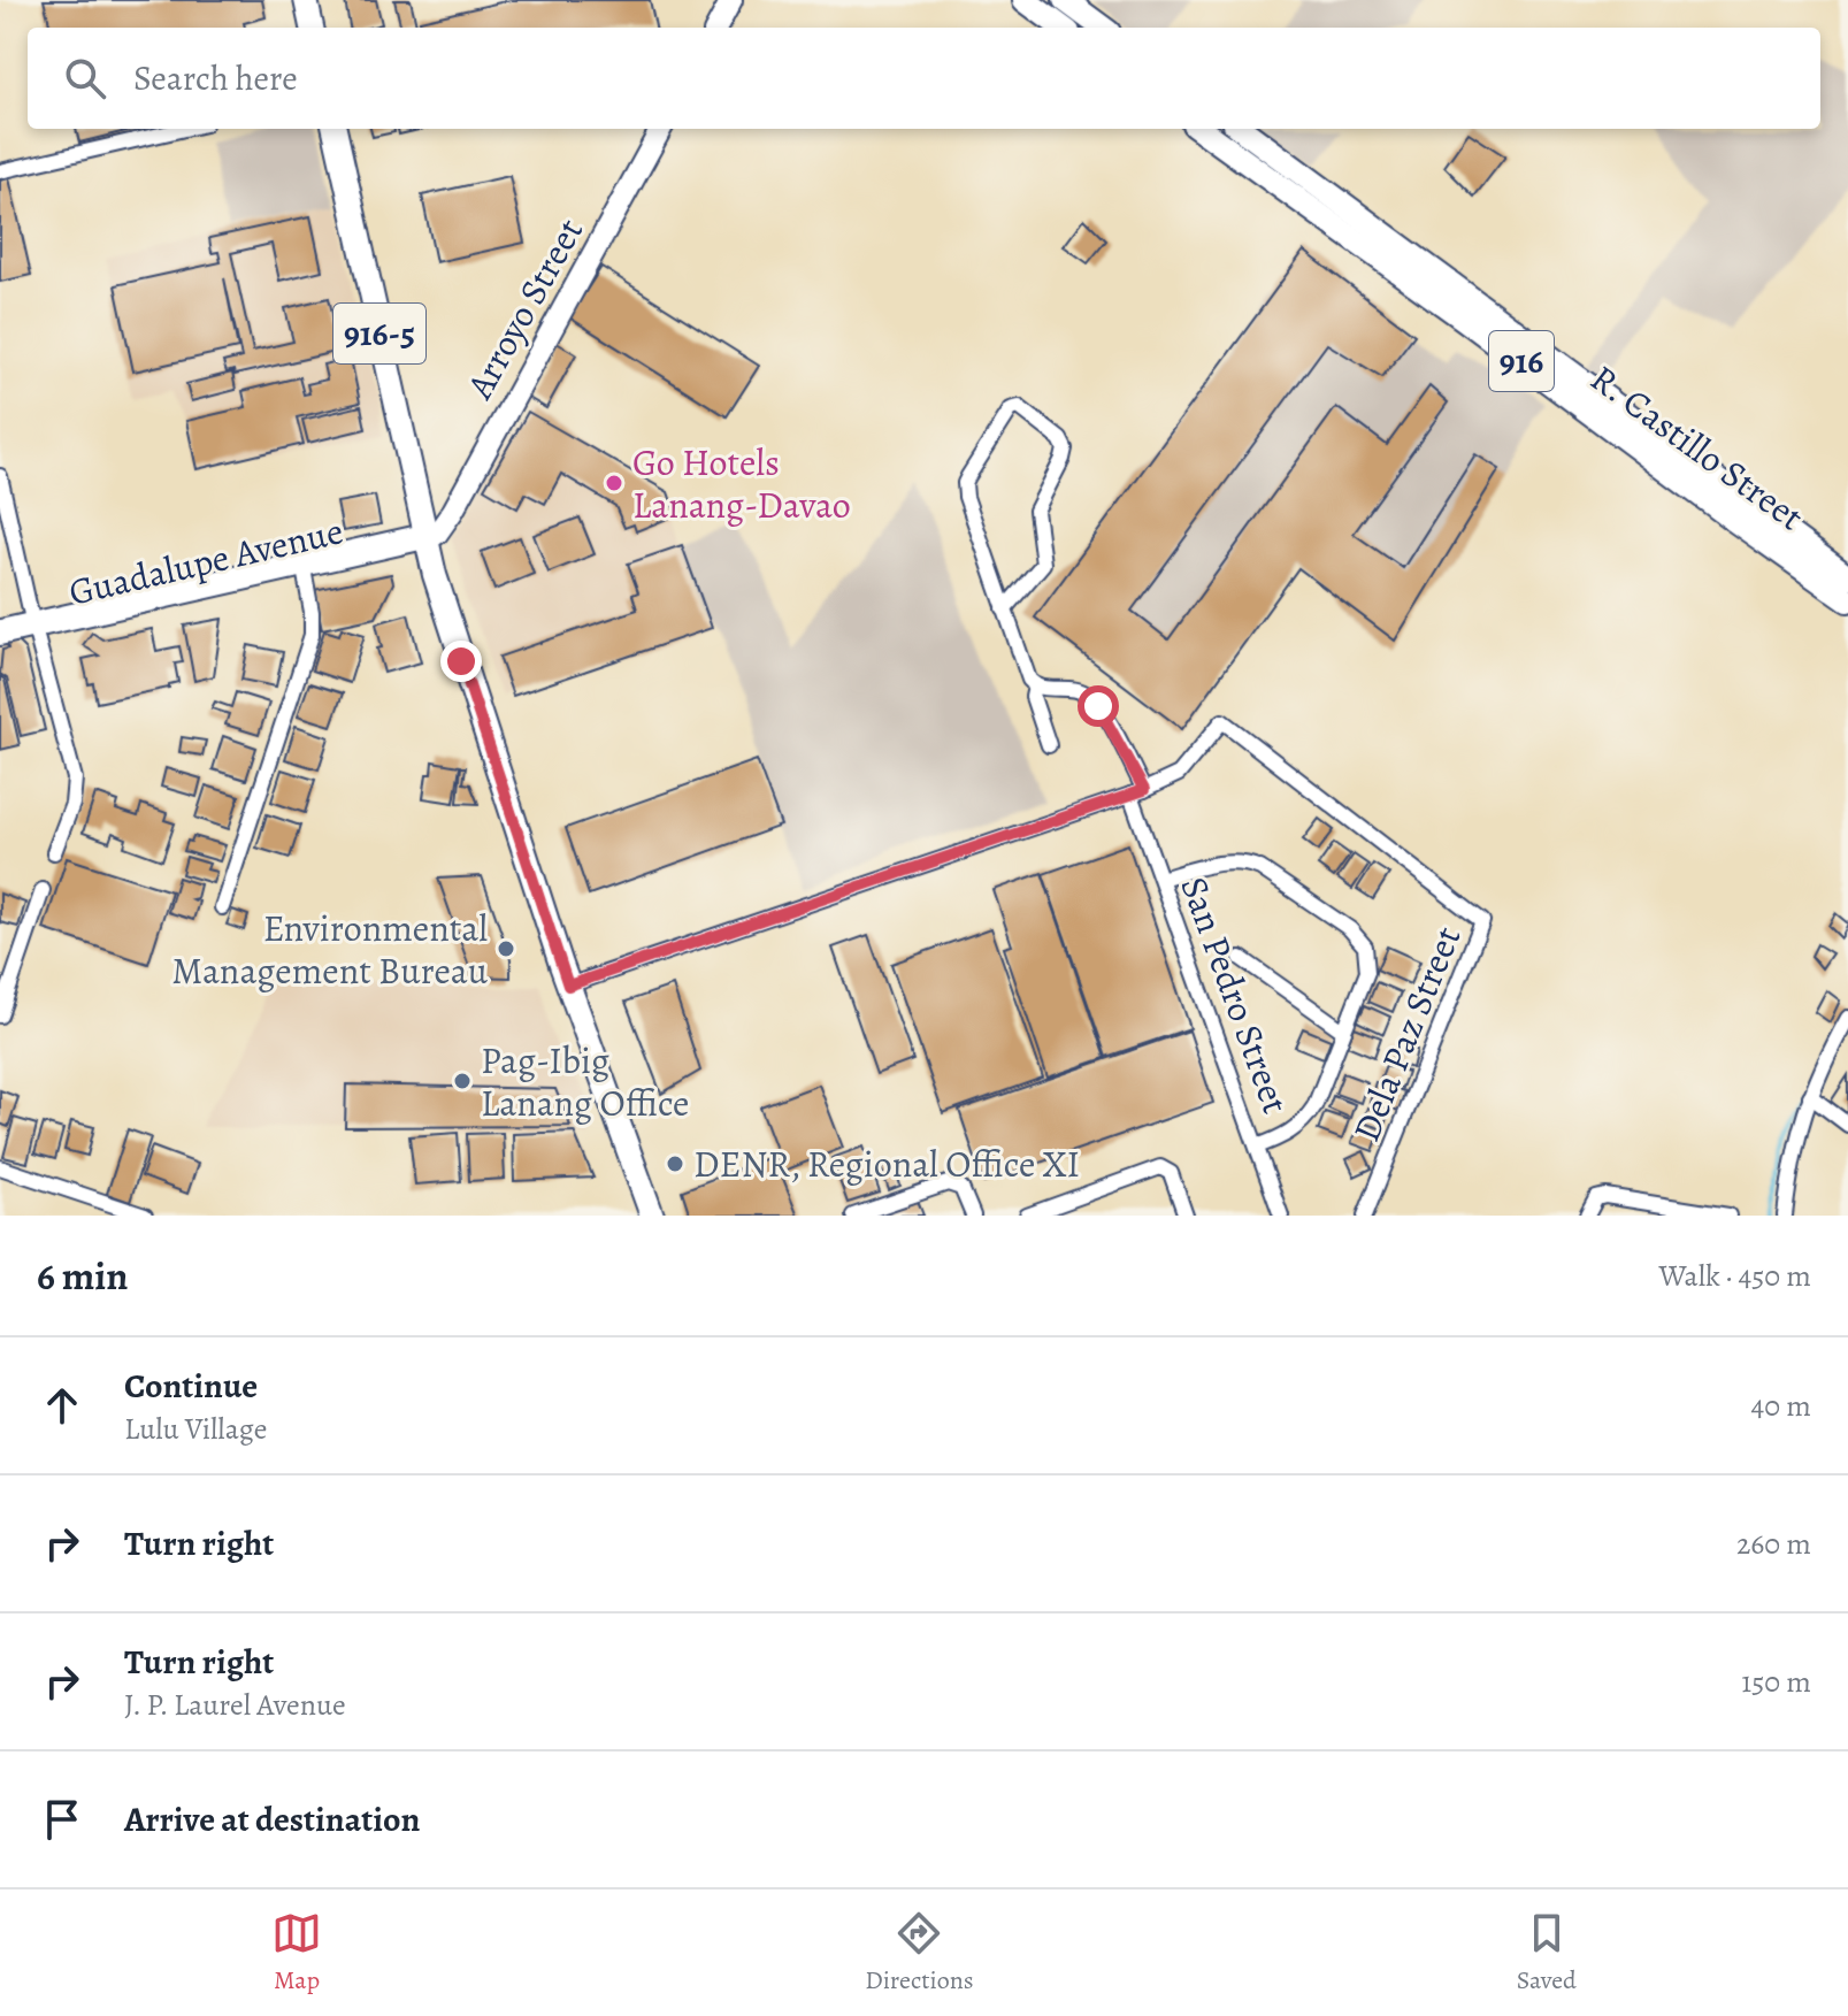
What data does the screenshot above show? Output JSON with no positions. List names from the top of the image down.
{
  "streets": {
    "main road": ["916-5", "916", "R. Castillo Street"],
    "street": [
      "Arroyo Street",
      "Guadalupe Avenue",
      "San Pedro Street",
      "Dela Paz Street"
    ]
  },
  "crossings": [
    ["Arroyo Street", "916-5"],
    ["Arroyo Street", "Guadalupe Avenue"],
    ["916-5", "Guadalupe Avenue"],
    ["San Pedro Street", "Dela Paz Street"]
  ],
  "places": [
    "Go Hotels Lanang-Davao",
    "Environmental Management Bureau",
    "Pag-Ibig Lanang Office",
    "DENR, Regional Office XI"
  ],
  "page": {
    "search": "Search here",
    "heading": ["6 min", "Walk · 450 m"],
    "list": [
      ["Continue", "Lulu Village", "40 m"],
      ["Turn right", "260 m"],
      ["Turn right", "J. P. Laurel Avenue", "150 m"],
      "Arrive at destination"
    ],
    "nav": ["Map", "Directions", "Saved"]
  }
}
